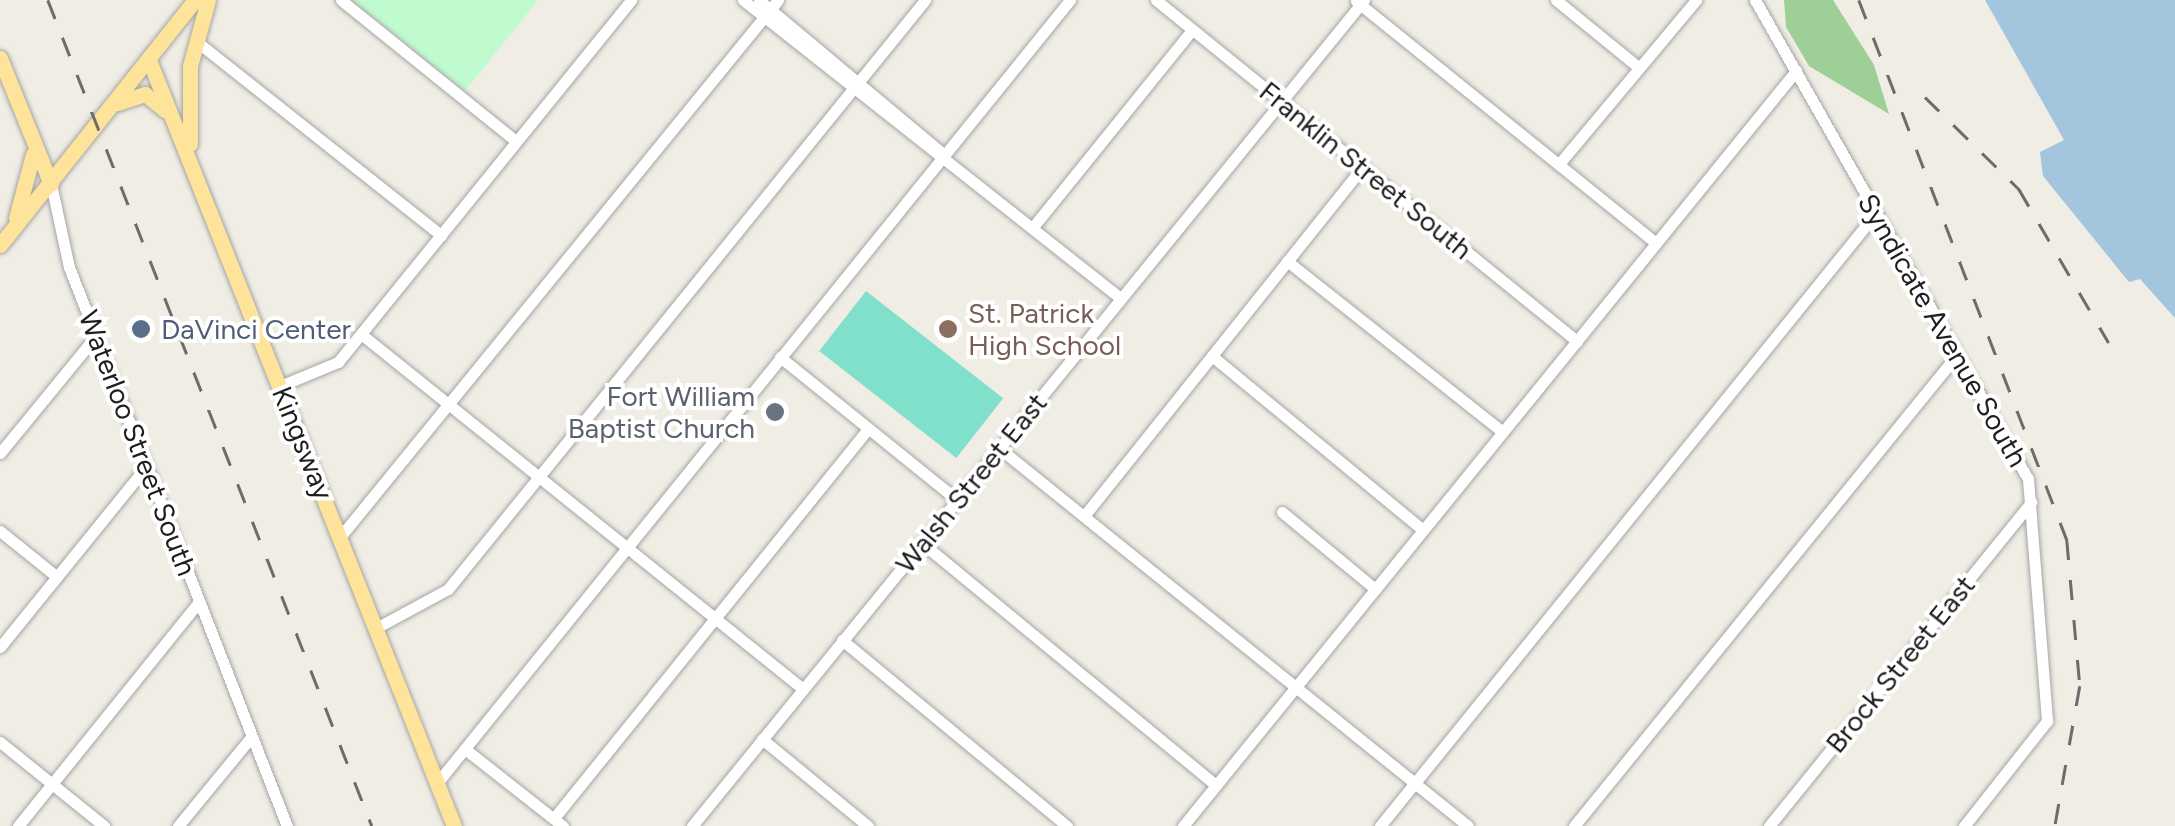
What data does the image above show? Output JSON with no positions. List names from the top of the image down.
{
  "streets": {
    "main road": ["Waterloo Street South", "Kingsway"],
    "street": [
      "Franklin Street South",
      "Syndicate Avenue South",
      "Walsh Street East",
      "Brock Street East"
    ]
  },
  "crossings": [
    ["Franklin Street South", "Walsh Street East"],
    ["Syndicate Avenue South", "Brock Street East"]
  ],
  "places": ["DaVinci Center", "St. Patrick High School", "Fort William Baptist Church"]
}
